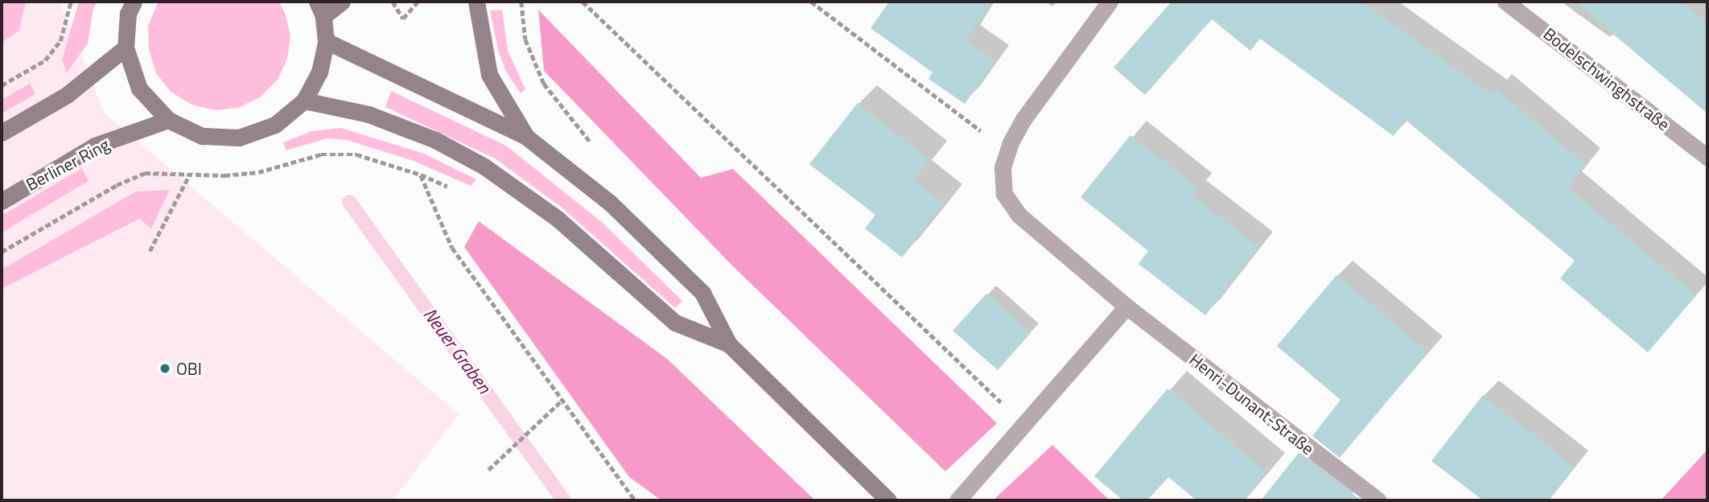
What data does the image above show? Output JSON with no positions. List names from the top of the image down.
{
  "streets": {
    "main road": ["Berliner Ring"],
    "street": ["Bodelschwinghstraße", "Henri-Dunant-Straße"]
  },
  "water": ["Neuer Graben"],
  "places": ["OBI"]
}
